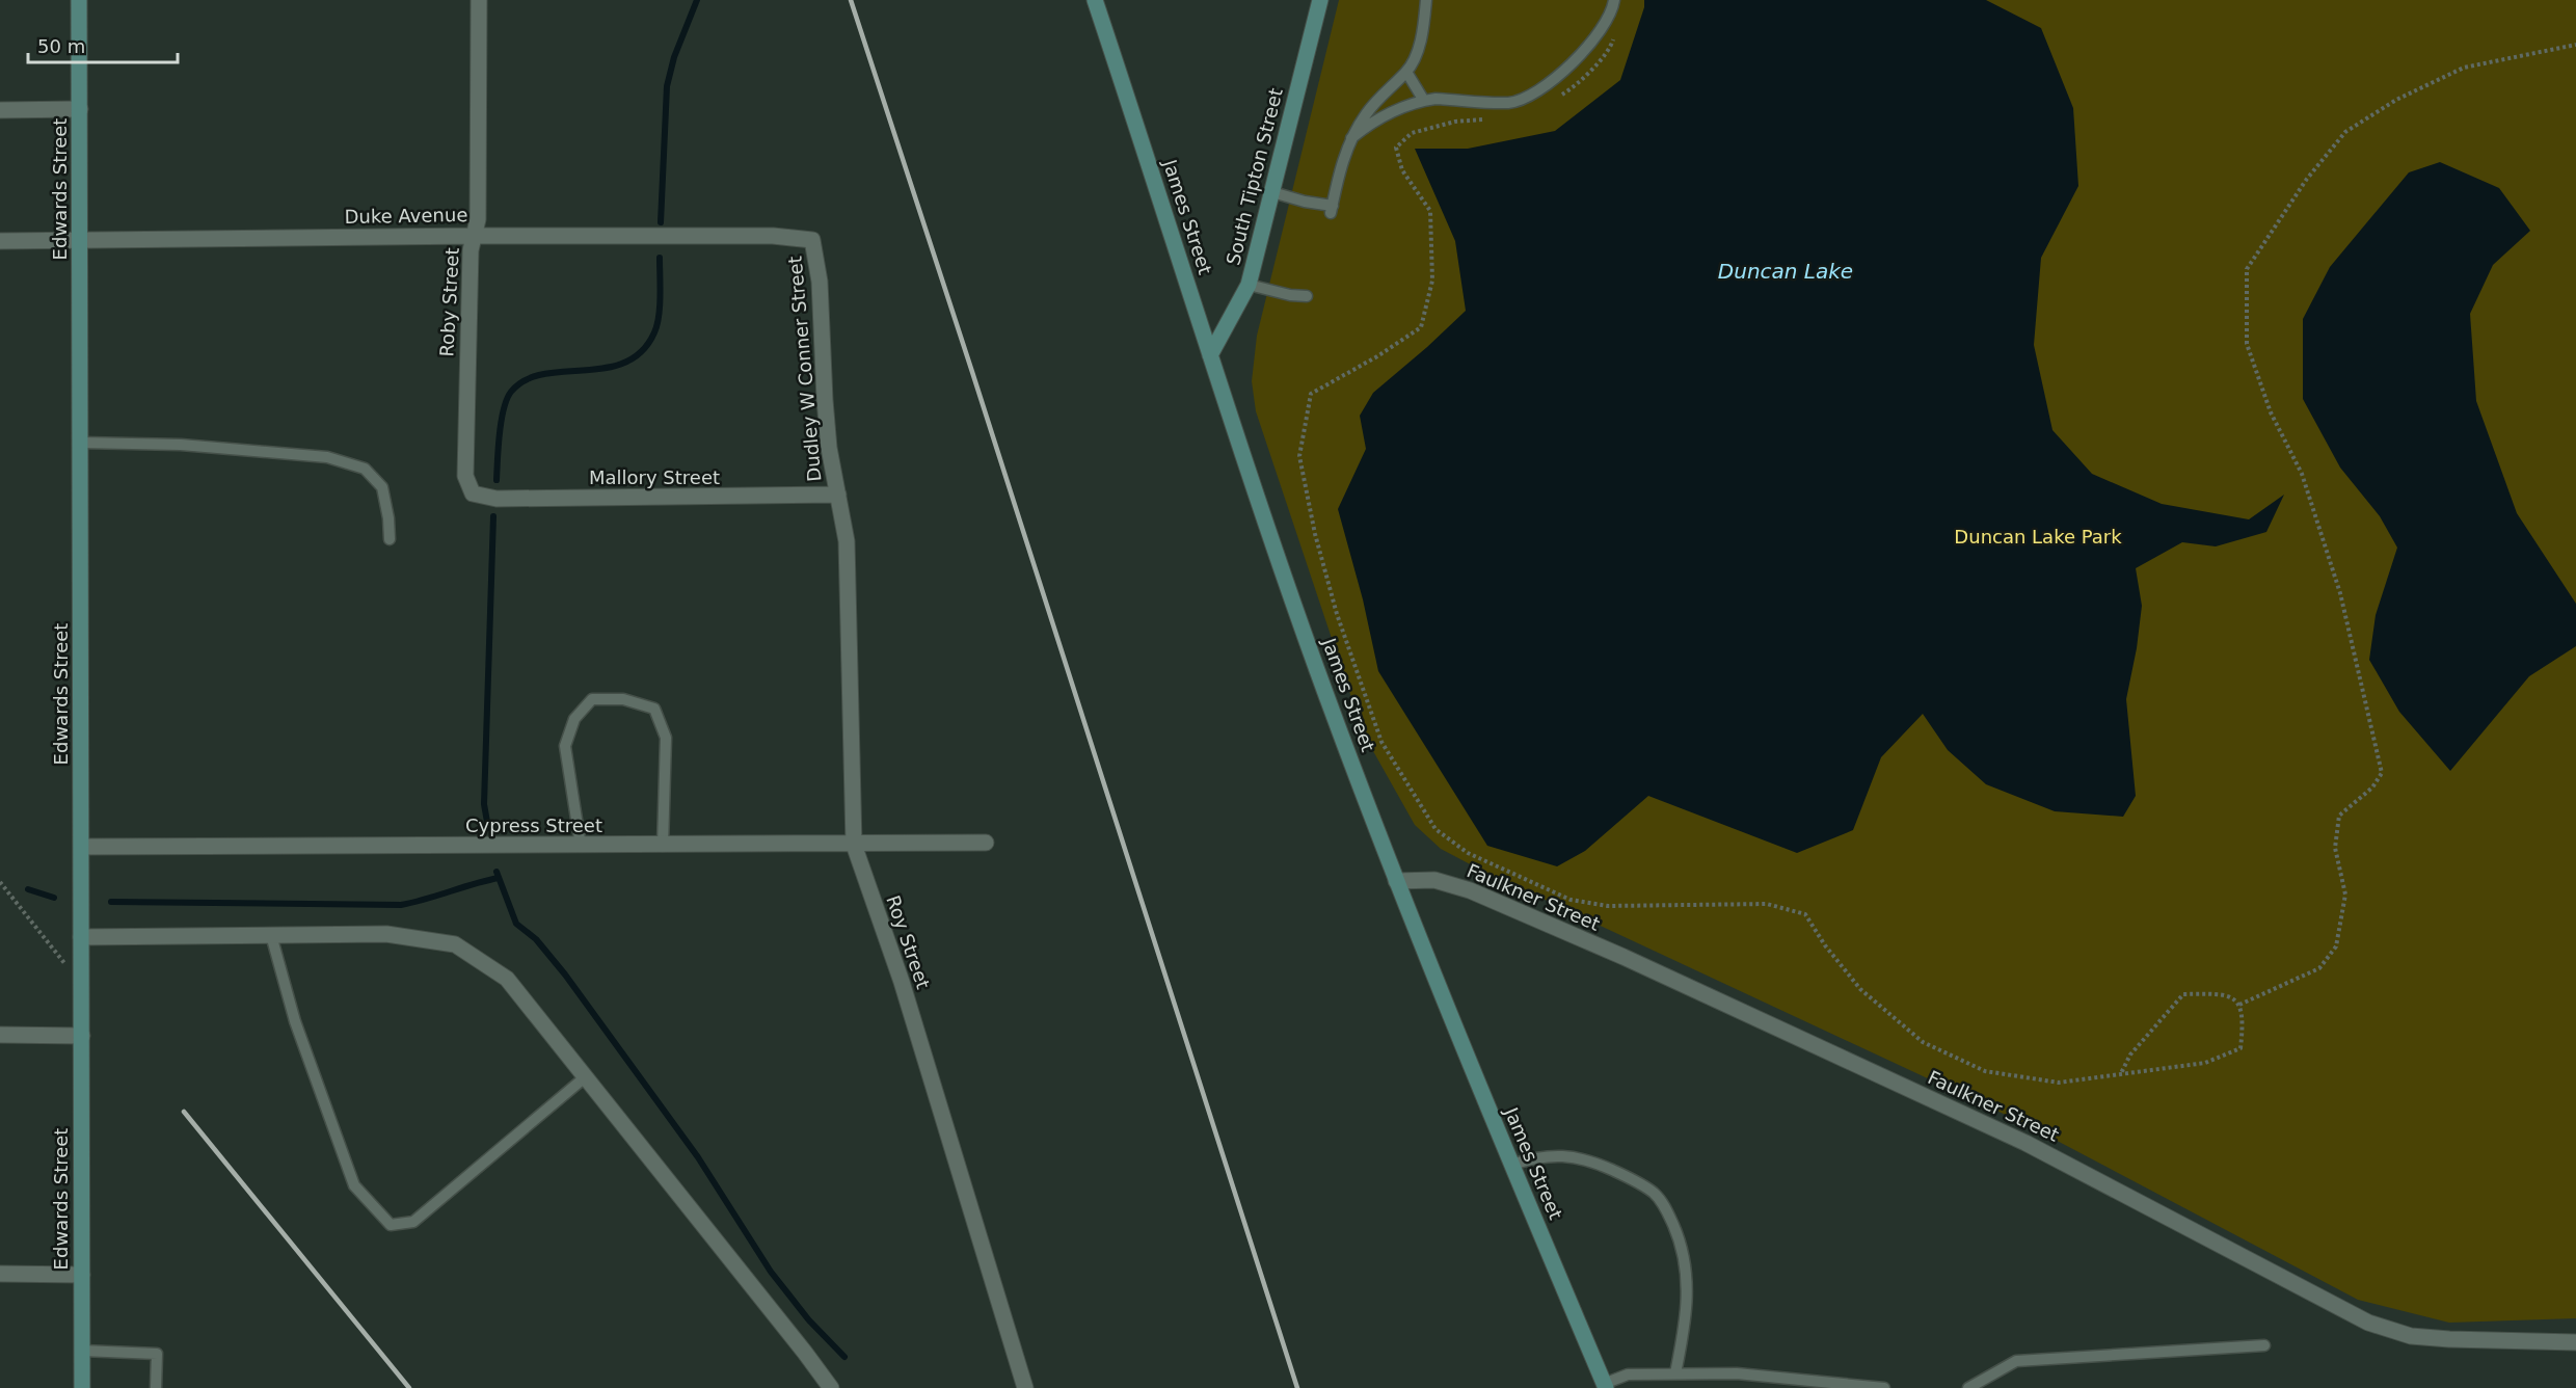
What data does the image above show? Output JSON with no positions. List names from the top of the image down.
{
  "streets": {
    "street": [
      "South Tipton Street",
      "Edwards Street",
      "Duke Avenue",
      "James Street",
      "Roby Street",
      "Dudley W Conner Street",
      "Mallory Street",
      "Cypress Street",
      "Faulkner Street",
      "Roy Street"
    ]
  },
  "crossings": [
    ["South Tipton Street", "James Street"],
    ["Edwards Street", "Duke Avenue"],
    ["Edwards Street", "Cypress Street"],
    ["Duke Avenue", "Roby Street"],
    ["Duke Avenue", "Dudley W Conner Street"],
    ["James Street", "Faulkner Street"],
    ["Roby Street", "Mallory Street"],
    ["Dudley W Conner Street", "Mallory Street"],
    ["Dudley W Conner Street", "Roy Street"],
    ["Mallory Street", "Roy Street"],
    ["Cypress Street", "Roy Street"]
  ],
  "water": ["Duncan Lake"],
  "parks": ["Duncan Lake Park"],
  "scale_bar": "50 m"
}
